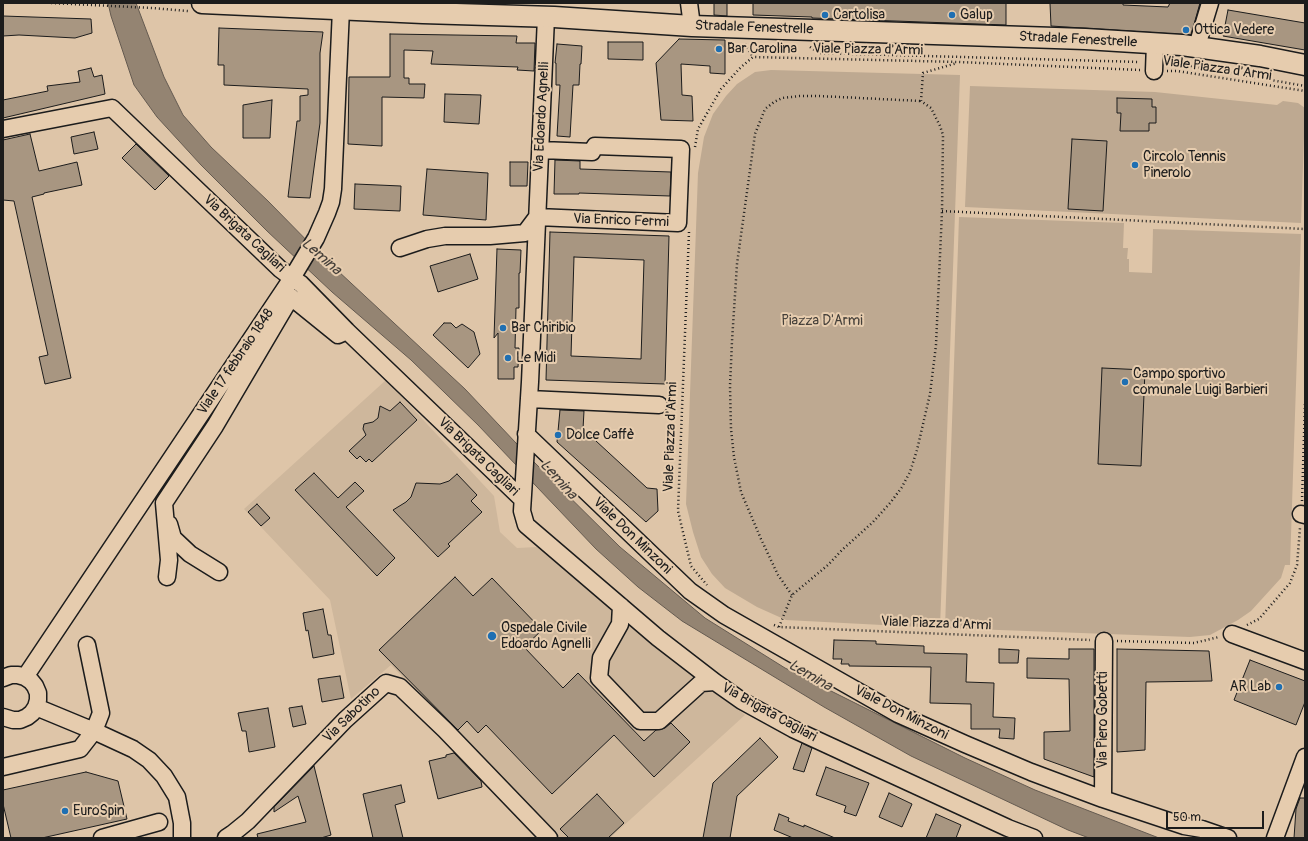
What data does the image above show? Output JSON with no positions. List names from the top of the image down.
{
  "streets": {
    "main road": ["Stradale Fenestrelle"],
    "street": [
      "Via Edoardo Agnelli",
      "Via Enrico Fermi",
      "Via Brigata Cagliari",
      "Viale 17 febbraio 1848",
      "Viale Don Minzoni",
      "Via Sabotino",
      "Via Piero Gobetti"
    ],
    "path": ["Viale Piazza d'Armi"]
  },
  "crossings": [
    ["Stradale Fenestrelle", "Via Edoardo Agnelli"],
    ["Stradale Fenestrelle", "Viale 17 febbraio 1848"],
    ["Viale Piazza d'Armi", "Via Enrico Fermi"],
    ["Viale Piazza d'Armi", "Via Piero Gobetti"],
    ["Via Edoardo Agnelli", "Via Enrico Fermi"],
    ["Via Edoardo Agnelli", "Via Brigata Cagliari"],
    ["Via Edoardo Agnelli", "Viale Don Minzoni"],
    ["Via Brigata Cagliari", "Viale 17 febbraio 1848"],
    ["Viale Don Minzoni", "Via Piero Gobetti"]
  ],
  "water": ["Lemina"],
  "parks": ["Piazza D'Armi"],
  "places": [
    "Cartolisa",
    "Galup",
    "Ottica Vedere",
    "Bar Carolina",
    "Circolo Tennis Pinerolo",
    "Bar Chiribio",
    "Le Midi",
    "Campo sportivo comunale Luigi Barbieri",
    "Dolce Caffè",
    "Ospedale Civile Edoardo Agnelli",
    "AR Lab",
    "EuroSpin"
  ],
  "scale_bar": "50 m"
}
